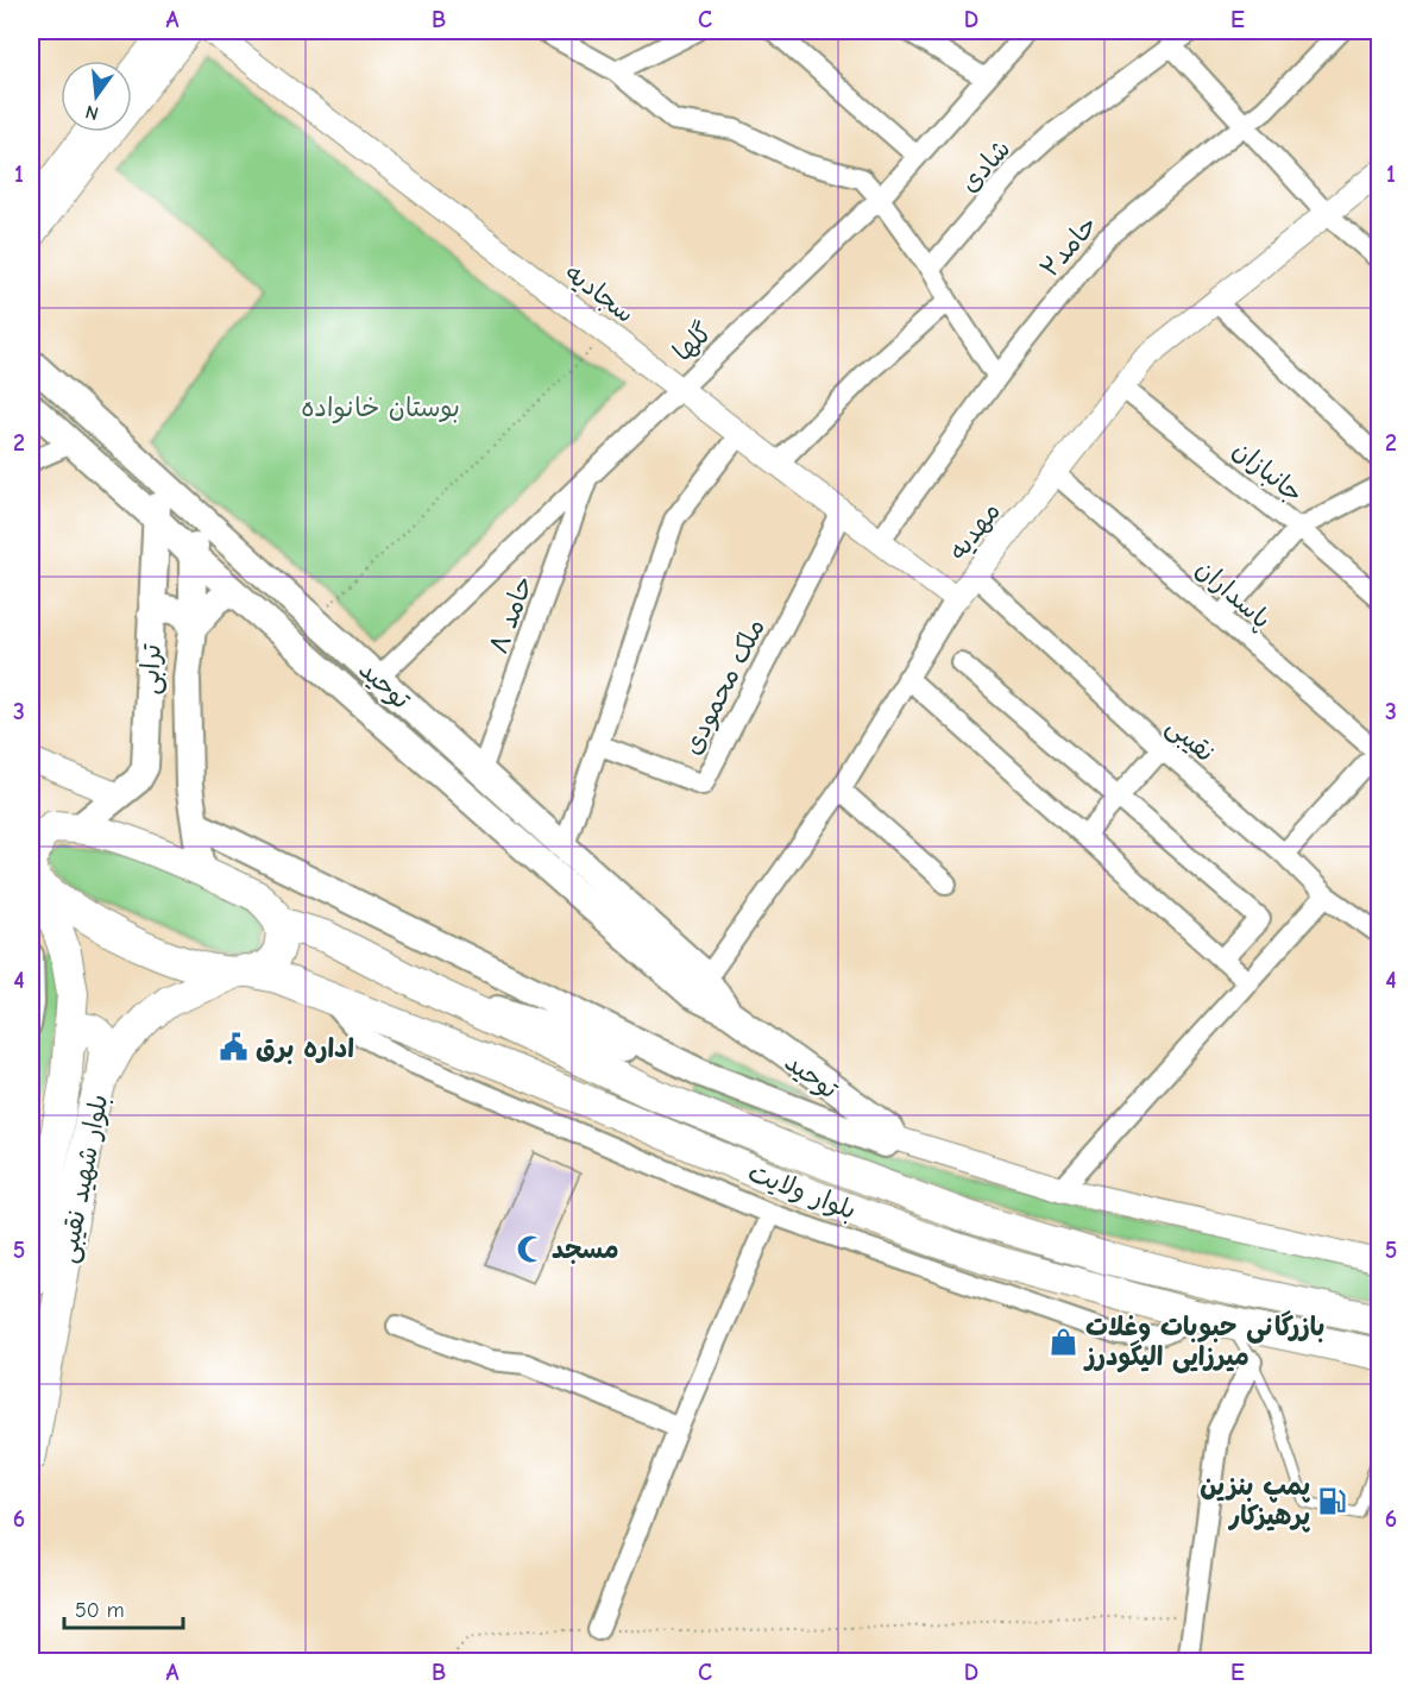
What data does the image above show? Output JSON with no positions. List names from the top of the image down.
{
  "streets": {
    "main road": [
      "ترابی",
      "توحید",
      "بلوار شهید نقیبی",
      "بلوار ولایت"
    ],
    "street": [
      "شادی",
      "حامد۲",
      "سجادیه",
      "گلها",
      "جانبازان",
      "مهدیه",
      "پاسداران",
      "حامد ۸",
      "ملک محمودی",
      "نقیبی"
    ]
  },
  "crossings": [
    ["حامد۲", "سجادیه"],
    ["سجادیه", "گلها"],
    ["سجادیه", "مهدیه"],
    ["سجادیه", "ملک محمودی"],
    ["گلها", "حامد ۸"],
    ["گلها", "توحید"],
    ["جانبازان", "مهدیه"],
    ["مهدیه", "پاسداران"],
    ["مهدیه", "توحید"],
    ["مهدیه", "نقیبی"],
    ["حامد ۸", "توحید"],
    ["ترابی", "توحید"],
    ["بلوار شهید نقیبی", "بلوار ولایت"]
  ],
  "parks": ["بوستان خانواده"],
  "places": {
    "public building": ["اداره برق"],
    "mosque": ["مسجد"],
    "shop": ["بازرگانی حبوبات وغلات میرزایی الیگودرز"],
    "fuel station": ["پمپ بنزین پرهیزکار"]
  },
  "scale_bar": "50 m",
  "north": "bottom",
  "grid": {
    "columns": [
      "A",
      "B",
      "C",
      "D",
      "E"
    ],
    "rows": [
      "1",
      "2",
      "3",
      "4",
      "5",
      "6"
    ]
  }
}
